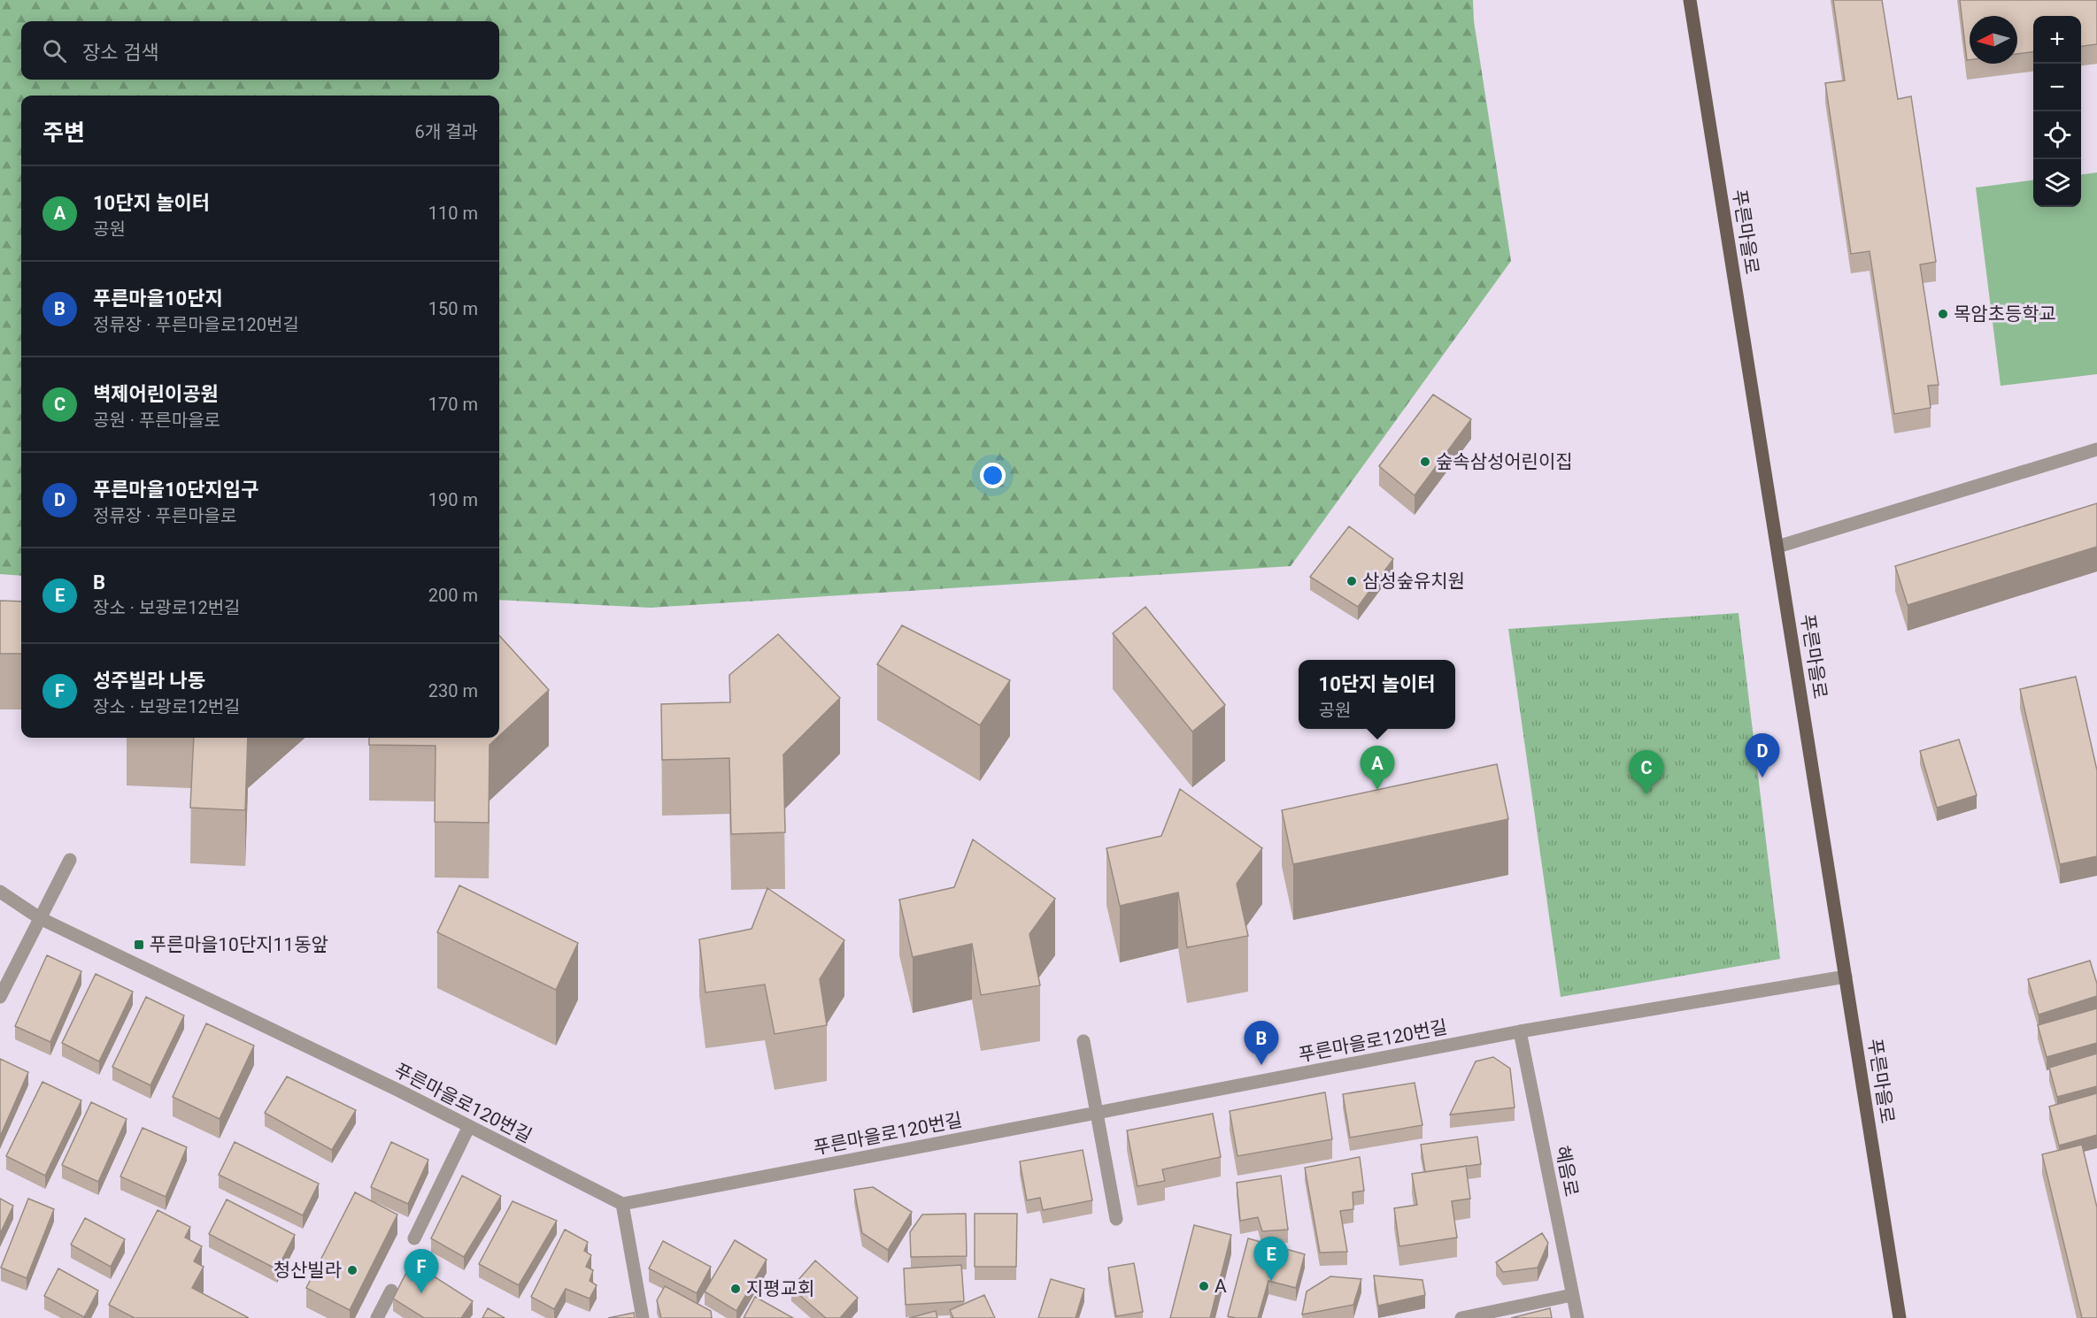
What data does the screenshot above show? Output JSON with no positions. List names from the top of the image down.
{
  "streets": {
    "main road": ["푸른마을로"],
    "street": ["푸른마을로120번길", "혜음로"]
  },
  "crossings": [
    ["푸른마을로", "푸른마을로120번길"],
    ["푸른마을로120번길", "혜음로"]
  ],
  "places": {
    "other": [
      "목암초등학교",
      "숲속삼성어린이집",
      "삼성숲유치원",
      "청산빌라",
      "A",
      "지평교회"
    ],
    "transit": ["푸른마을10단지11동앞"]
  },
  "north": "left",
  "page": {
    "map_buttons": ["+", "−"],
    "search": "장소 검색",
    "heading": ["주변", "6개 결과"],
    "list": [
      {
        "mark": "A",
        "name": "10단지 놀이터",
        "note": "공원",
        "value": "110 m"
      },
      {
        "mark": "B",
        "name": "푸른마을10단지",
        "note": "정류장 · 푸른마을로120번길",
        "value": "150 m"
      },
      {
        "mark": "C",
        "name": "벽제어린이공원",
        "note": "공원 · 푸른마을로",
        "value": "170 m"
      },
      {
        "mark": "D",
        "name": "푸른마을10단지입구",
        "note": "정류장 · 푸른마을로",
        "value": "190 m"
      },
      {
        "mark": "E",
        "name": "B",
        "note": "장소 · 보광로12번길",
        "value": "200 m"
      },
      {
        "mark": "F",
        "name": "성주빌라 나동",
        "note": "장소 · 보광로12번길",
        "value": "230 m"
      }
    ],
    "popup": ["10단지 놀이터", "공원"],
    "pins": [
      "D",
      "A",
      "C",
      "B",
      "E",
      "F"
    ]
  }
}
